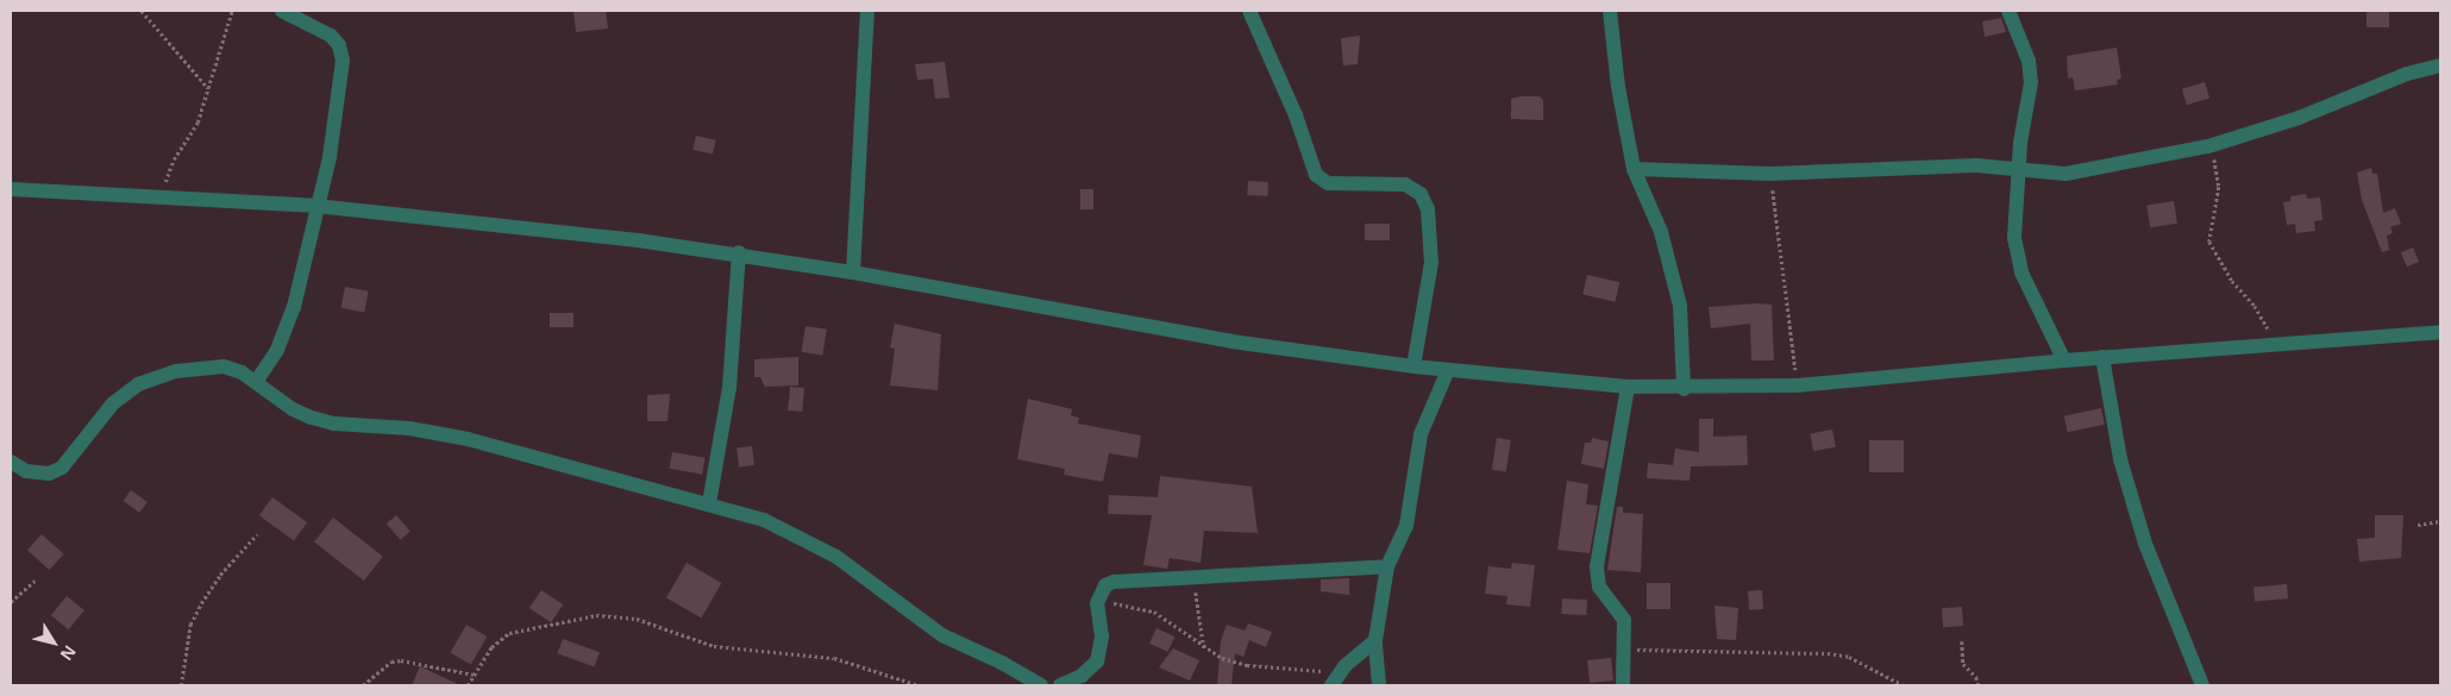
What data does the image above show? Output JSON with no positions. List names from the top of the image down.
{
  "north": "bottom right"
}
